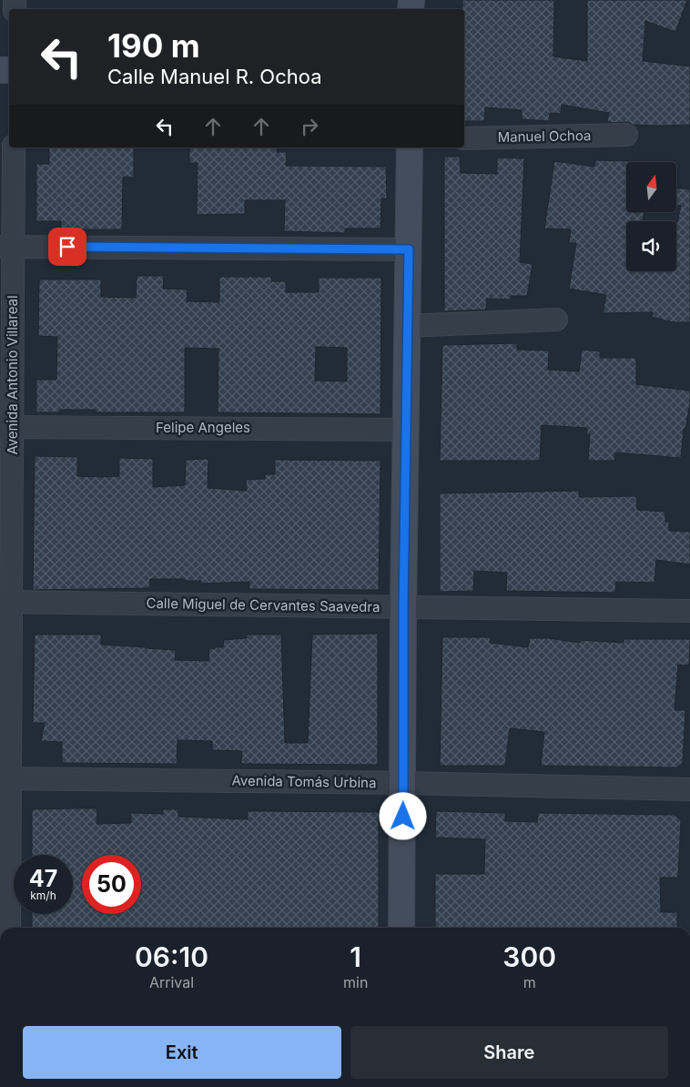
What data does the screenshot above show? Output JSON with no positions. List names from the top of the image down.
{
  "streets": {
    "street": [
      "Manuel Ochoa",
      "Avenida Antonio Villareal",
      "Felipe Angeles",
      "Calle Miguel de Cervantes Saavedra",
      "Avenida Tomás Urbina"
    ]
  },
  "crossings": [
    ["Avenida Antonio Villareal", "Felipe Angeles"],
    ["Avenida Antonio Villareal", "Calle Miguel de Cervantes Saavedra"],
    ["Avenida Antonio Villareal", "Avenida Tomás Urbina"]
  ],
  "north": "top",
  "page": {
    "turn": ["190 m", "Calle Manuel R. Ochoa"],
    "speed": "47 km/h",
    "limit": "50",
    "eta": [
      "06:10",
      "Arrival",
      "1",
      "min",
      "300",
      "m"
    ],
    "buttons": ["Exit", "Share"]
  }
}
